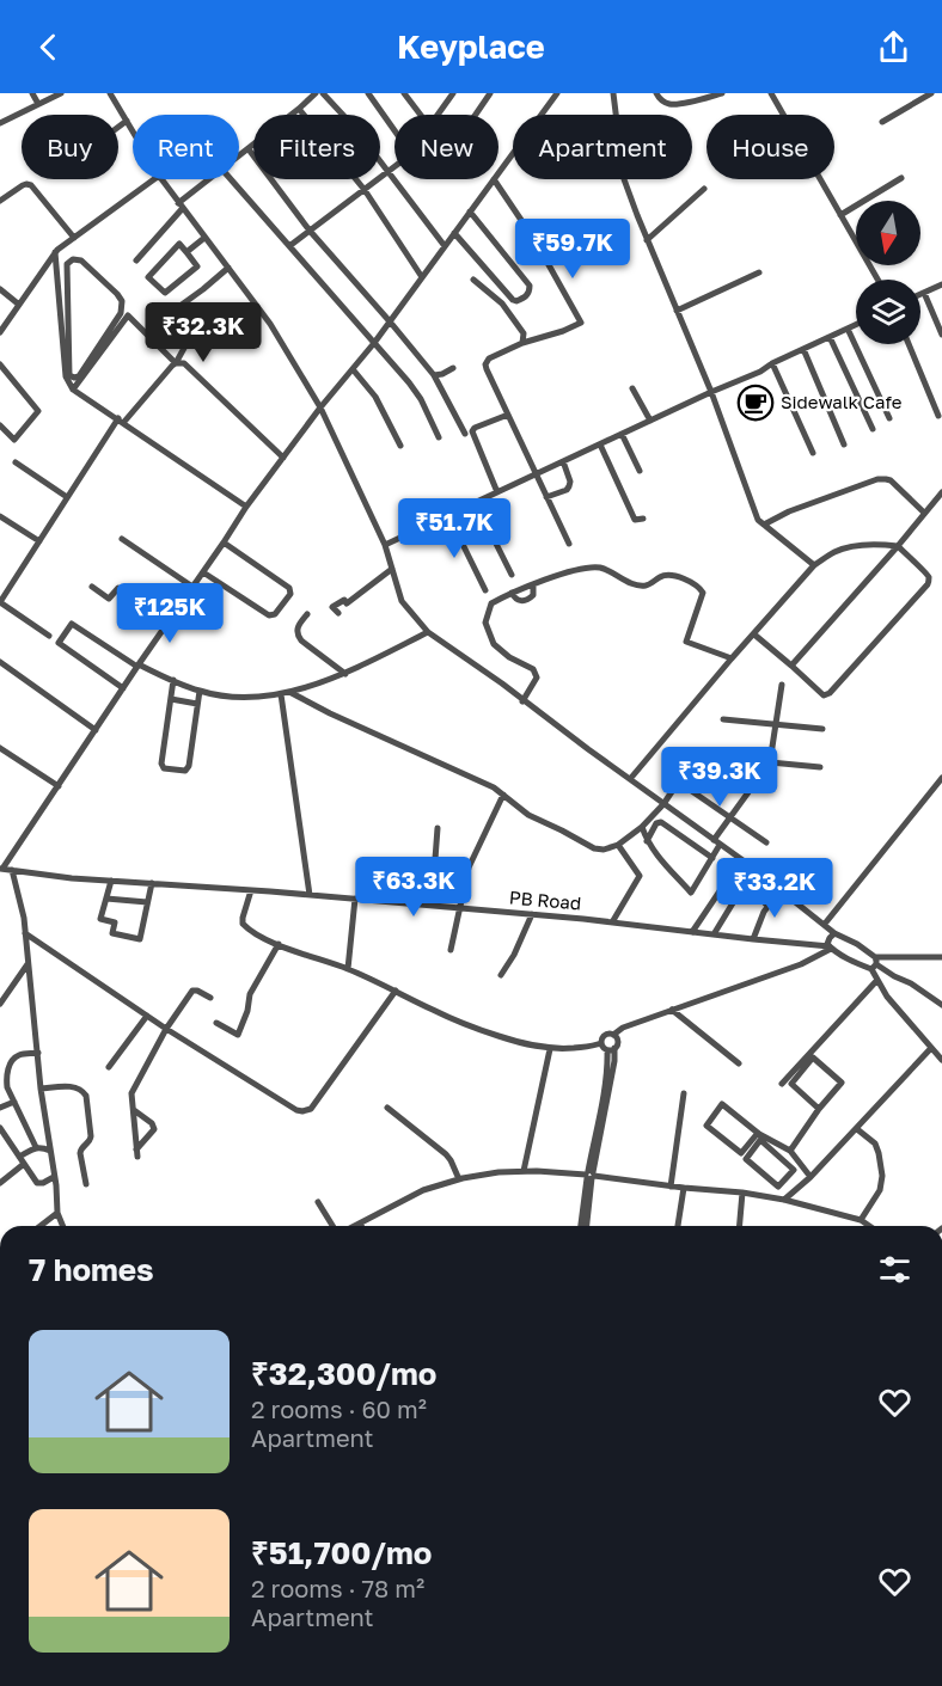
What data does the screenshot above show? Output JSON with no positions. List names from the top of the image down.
{
  "streets": {
    "street": ["PB Road"]
  },
  "places": {
    "cafe": ["Sidewalk Cafe"]
  },
  "north": "bottom",
  "page": {
    "header": "Keyplace",
    "chip": [
      "Buy",
      "Rent",
      "Filters",
      "New",
      "Apartment",
      "House"
    ],
    "price": [
      "₹59.7K",
      "₹32.3K",
      "₹51.7K",
      "₹125K",
      "₹39.3K",
      "₹63.3K",
      "₹33.2K"
    ],
    "heading": "7 homes",
    "list": [
      {
        "name": "₹32,300/mo",
        "note": "2 rooms · 60 m² · Apartment"
      },
      {
        "name": "₹51,700/mo",
        "note": "2 rooms · 78 m² · Apartment"
      }
    ]
  }
}
